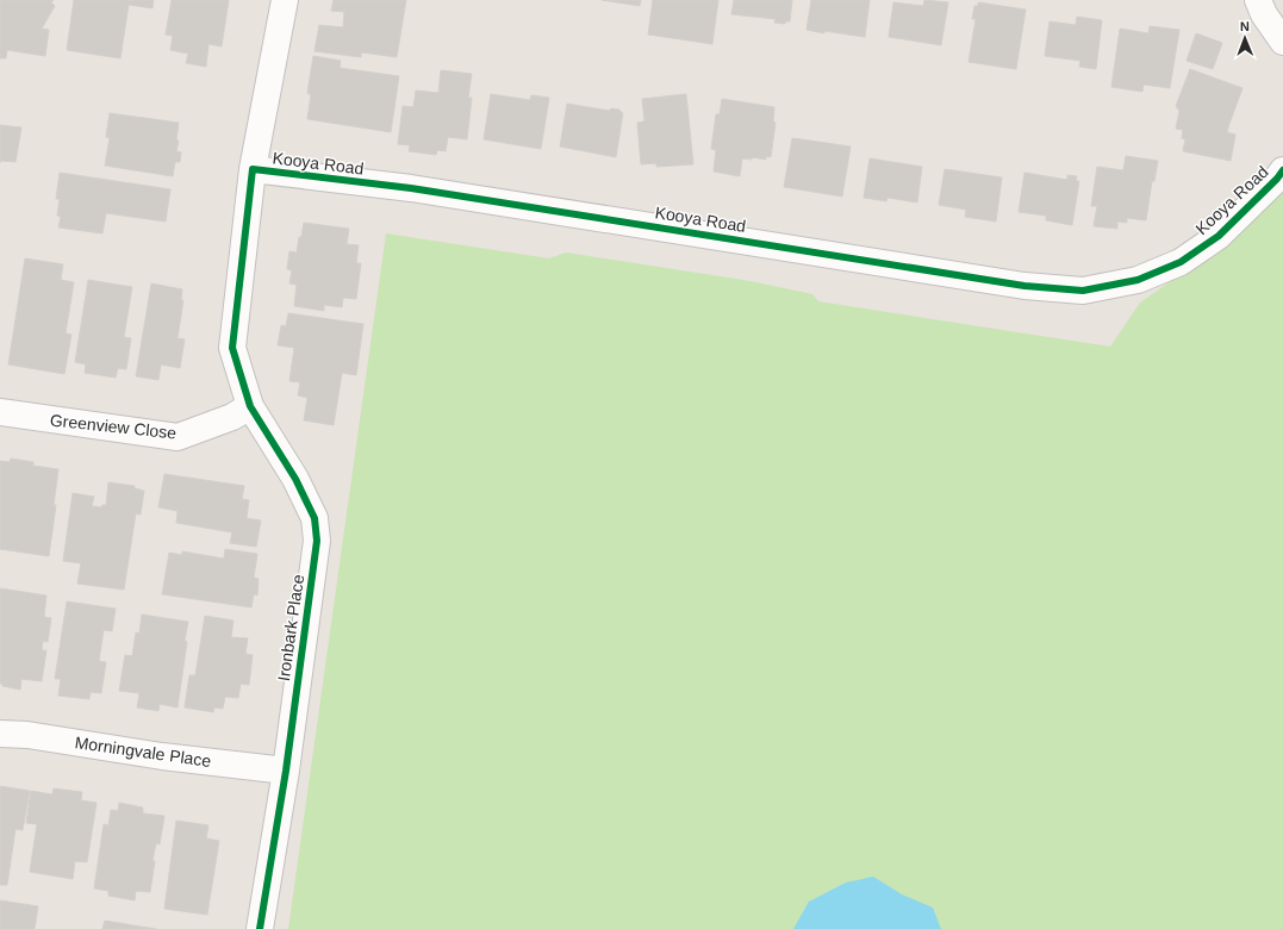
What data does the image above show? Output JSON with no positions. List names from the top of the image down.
{
  "streets": {
    "street": [
      "Kooya Road",
      "Greenview Close",
      "Ironbark Place",
      "Morningvale Place"
    ]
  },
  "crossings": [
    ["Kooya Road", "Ironbark Place"],
    ["Greenview Close", "Ironbark Place"],
    ["Ironbark Place", "Morningvale Place"]
  ],
  "north": "top"
}
